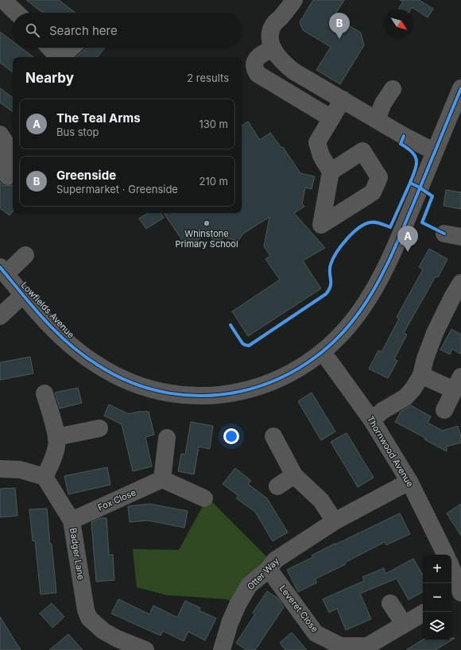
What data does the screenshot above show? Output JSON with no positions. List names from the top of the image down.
{
  "streets": {
    "street": [
      "Lowfields Avenue",
      "Thornwood Avenue",
      "Fox Close",
      "Badger Lane",
      "Otter Way",
      "Leveret Close"
    ]
  },
  "crossings": [
    ["Lowfields Avenue", "Thornwood Avenue"],
    ["Thornwood Avenue", "Otter Way"],
    ["Fox Close", "Badger Lane"],
    ["Otter Way", "Leveret Close"]
  ],
  "places": ["Whinstone Primary School"],
  "north": "bottom right",
  "page": {
    "pins": ["B", "A"],
    "search": "Search here",
    "heading": ["Nearby", "2 results"],
    "list": [
      {
        "mark": "A",
        "name": "The Teal Arms",
        "note": "Bus stop",
        "value": "130 m"
      },
      {
        "mark": "B",
        "name": "Greenside",
        "note": "Supermarket · Greenside",
        "value": "210 m"
      }
    ],
    "map_buttons": ["+", "−"]
  }
}
